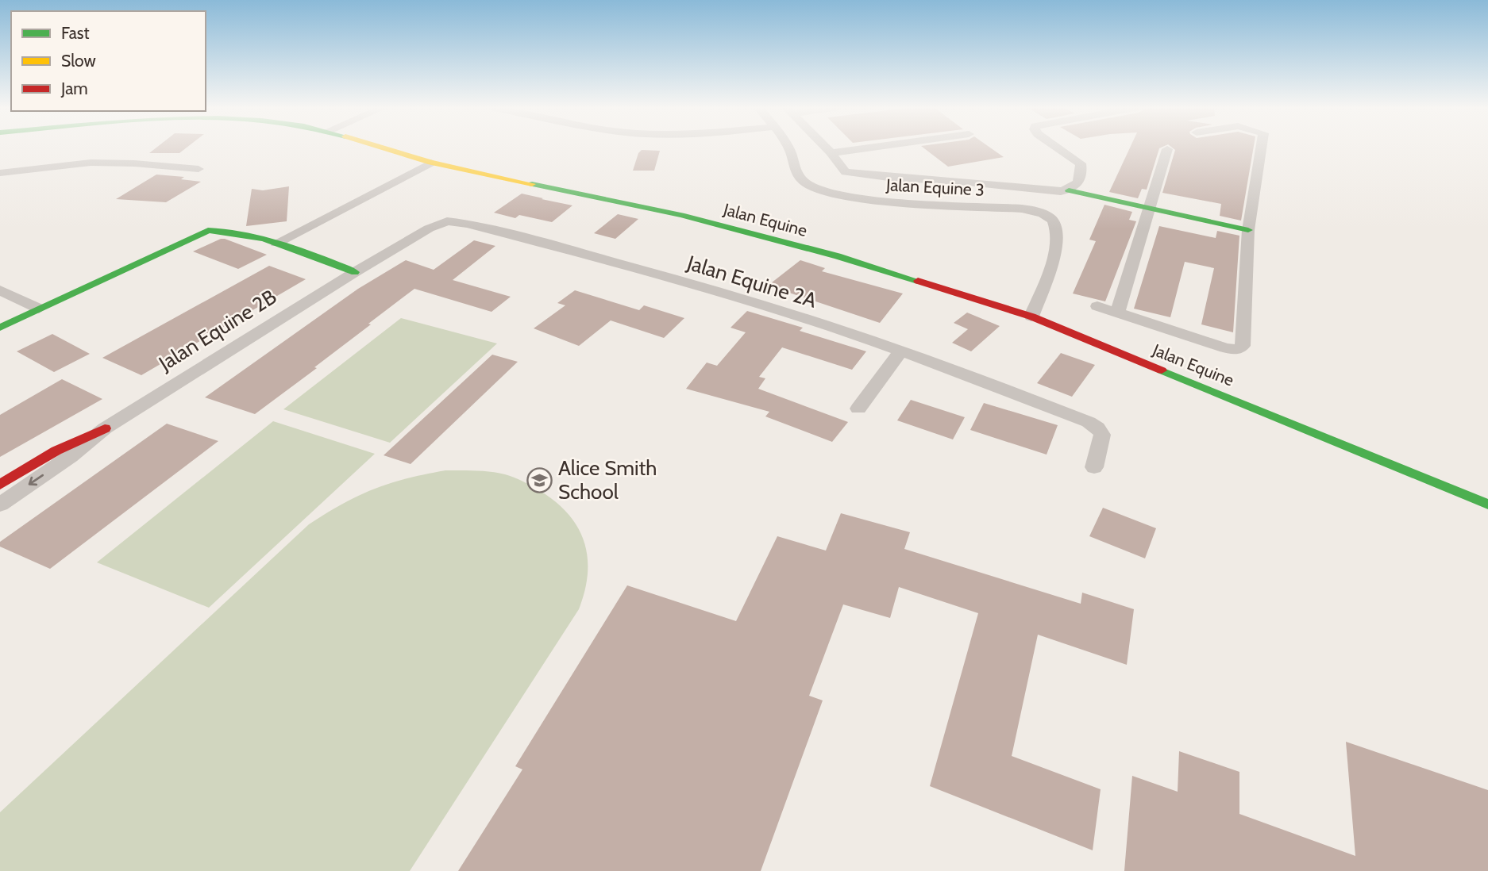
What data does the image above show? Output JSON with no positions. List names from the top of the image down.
{
  "streets": {
    "street": [
      "Jalan Equine 3",
      "Jalan Equine",
      "Jalan Equine 2A",
      "Jalan Equine 2B"
    ]
  },
  "crossings": [
    ["Jalan Equine 3", "Jalan Equine"],
    ["Jalan Equine 2A", "Jalan Equine 2B"]
  ],
  "places": {
    "school or university": ["Alice Smith School"]
  },
  "legend": ["Fast", "Slow", "Jam"]
}
